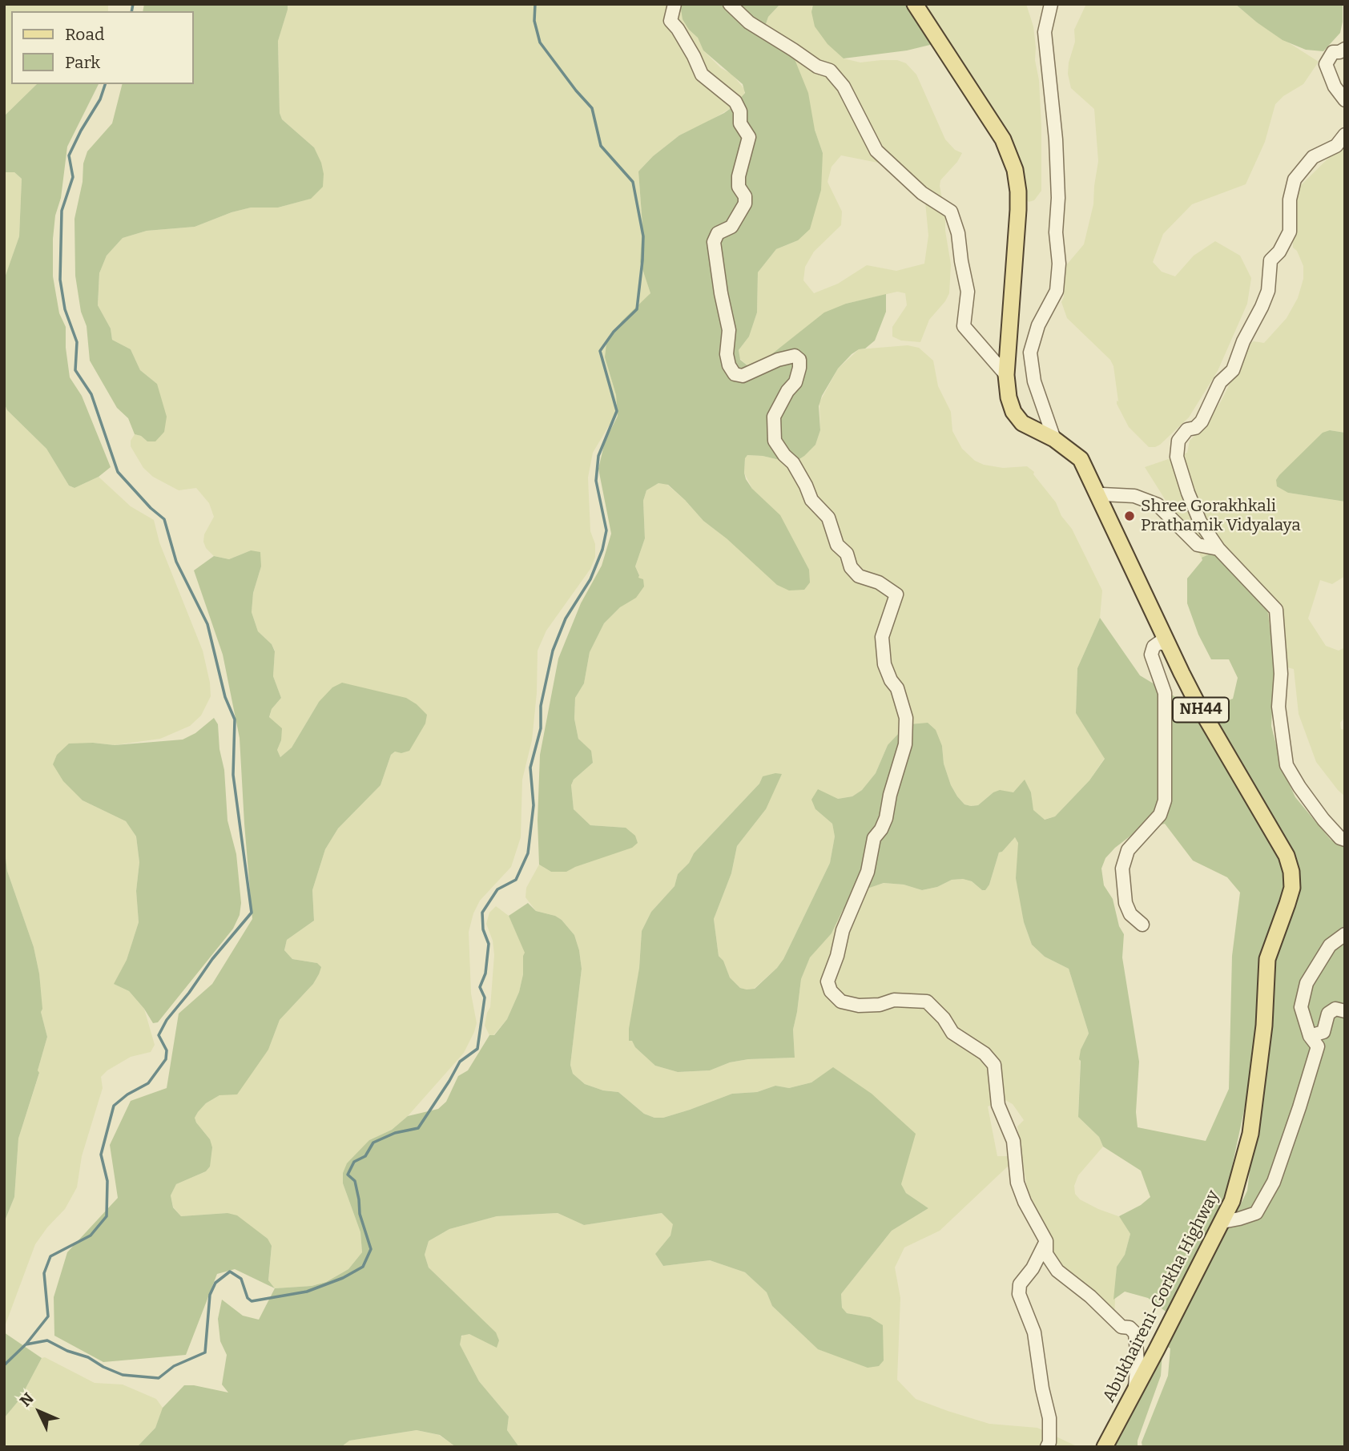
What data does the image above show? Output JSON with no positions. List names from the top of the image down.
{
  "streets": {
    "main road": ["NH44", "Abukhaireni-Gorkha Highway"]
  },
  "places": ["Shree Gorakhkali Prathamik Vidyalaya"],
  "legend": ["Road", "Park"],
  "north": "top left"
}
